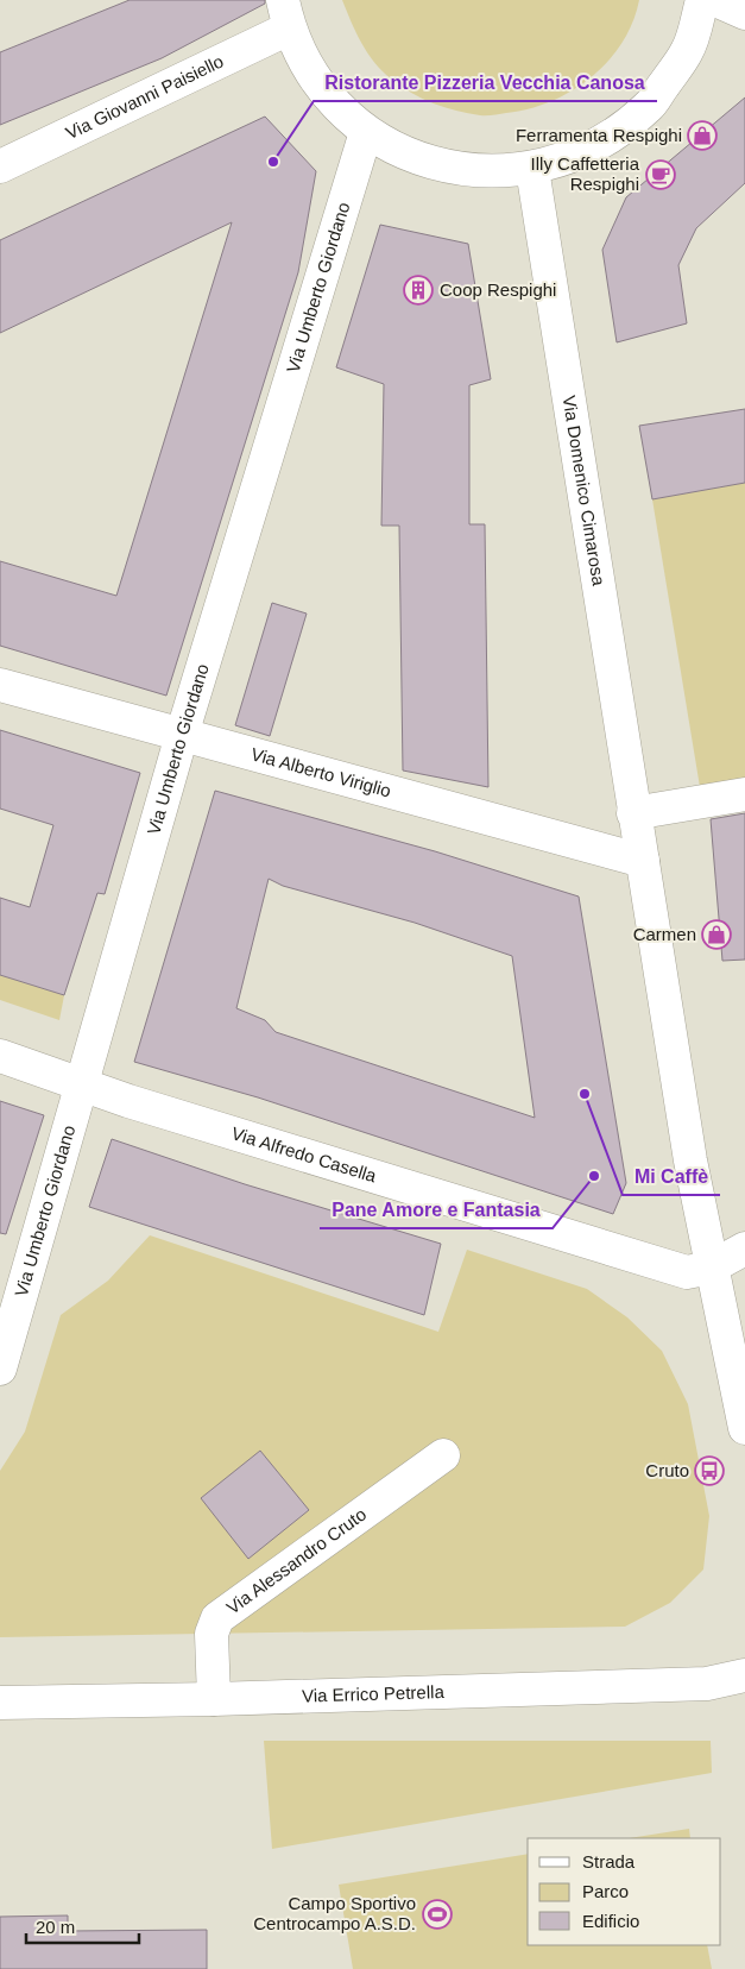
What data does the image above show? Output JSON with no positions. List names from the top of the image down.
{
  "streets": {
    "street": [
      "Via Giovanni Paisiello",
      "Via Umberto Giordano",
      "Via Domenico Cimarosa",
      "Via Alberto Viriglio",
      "Via Alfredo Casella",
      "Via Alessandro Cruto",
      "Via Errico Petrella"
    ]
  },
  "crossings": [
    ["Via Umberto Giordano", "Via Alberto Viriglio"],
    ["Via Umberto Giordano", "Via Alfredo Casella"],
    ["Via Domenico Cimarosa", "Via Alberto Viriglio"],
    ["Via Domenico Cimarosa", "Via Alfredo Casella"],
    ["Via Alessandro Cruto", "Via Errico Petrella"]
  ],
  "places": {
    "shop": ["Ferramenta Respighi", "Carmen"],
    "other": ["Ristorante Pizzeria Vecchia Canosa", "Mi Caffè", "Pane Amore e Fantasia"],
    "cafe": ["Illy Caffetteria Respighi"],
    "building": ["Coop Respighi"],
    "bus stop": ["Cruto"],
    "sports": ["Campo Sportivo Centrocampo A.S.D."]
  },
  "legend": ["Strada", "Parco", "Edificio"],
  "scale_bar": "20 m"
}
